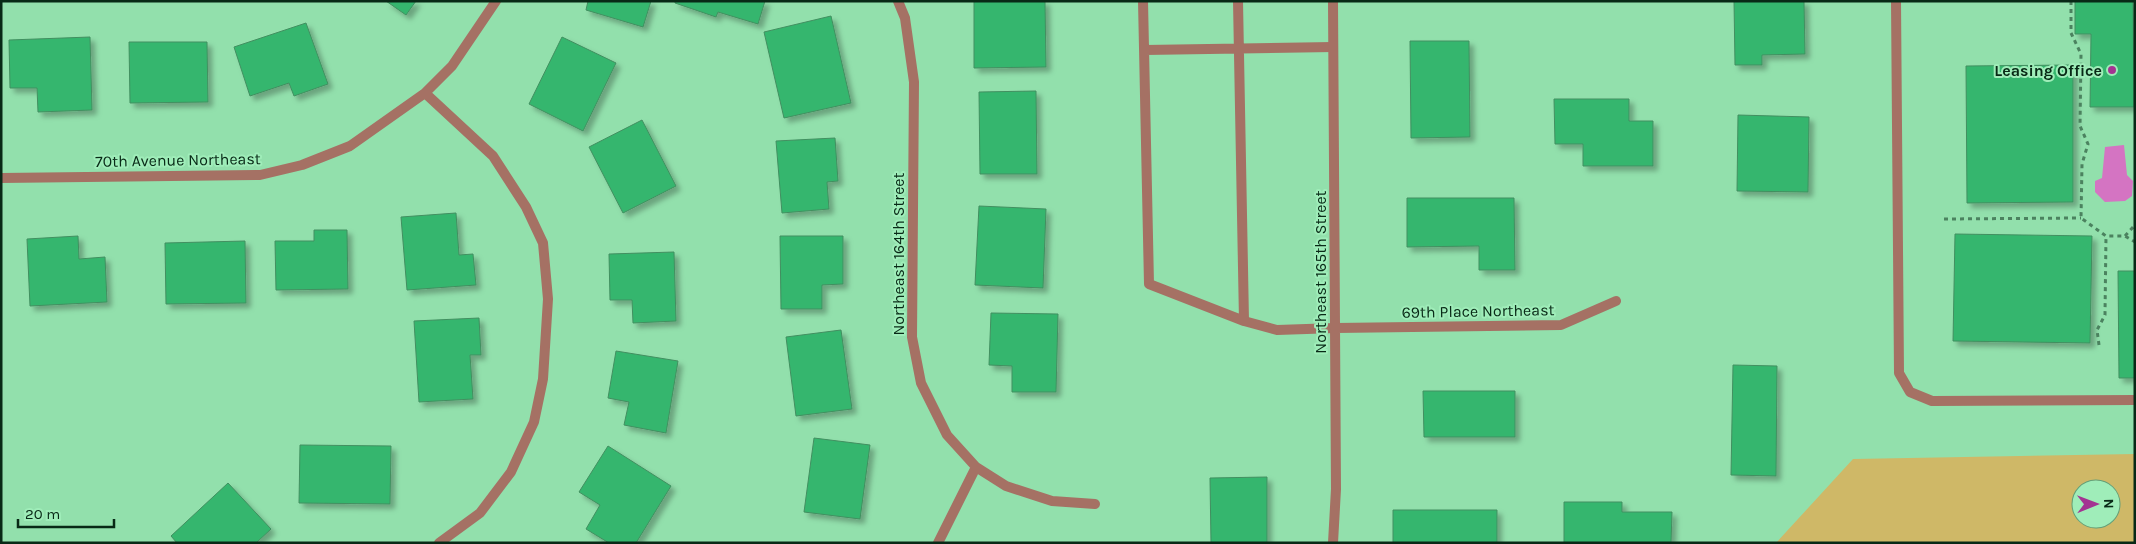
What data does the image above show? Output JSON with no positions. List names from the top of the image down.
{
  "streets": {
    "street": [
      "70th Avenue Northeast",
      "Northeast 164th Street",
      "Northeast 165th Street",
      "69th Place Northeast"
    ]
  },
  "crossings": [
    ["Northeast 165th Street", "69th Place Northeast"]
  ],
  "places": ["Leasing Office"],
  "scale_bar": "20 m",
  "north": "right"
}
